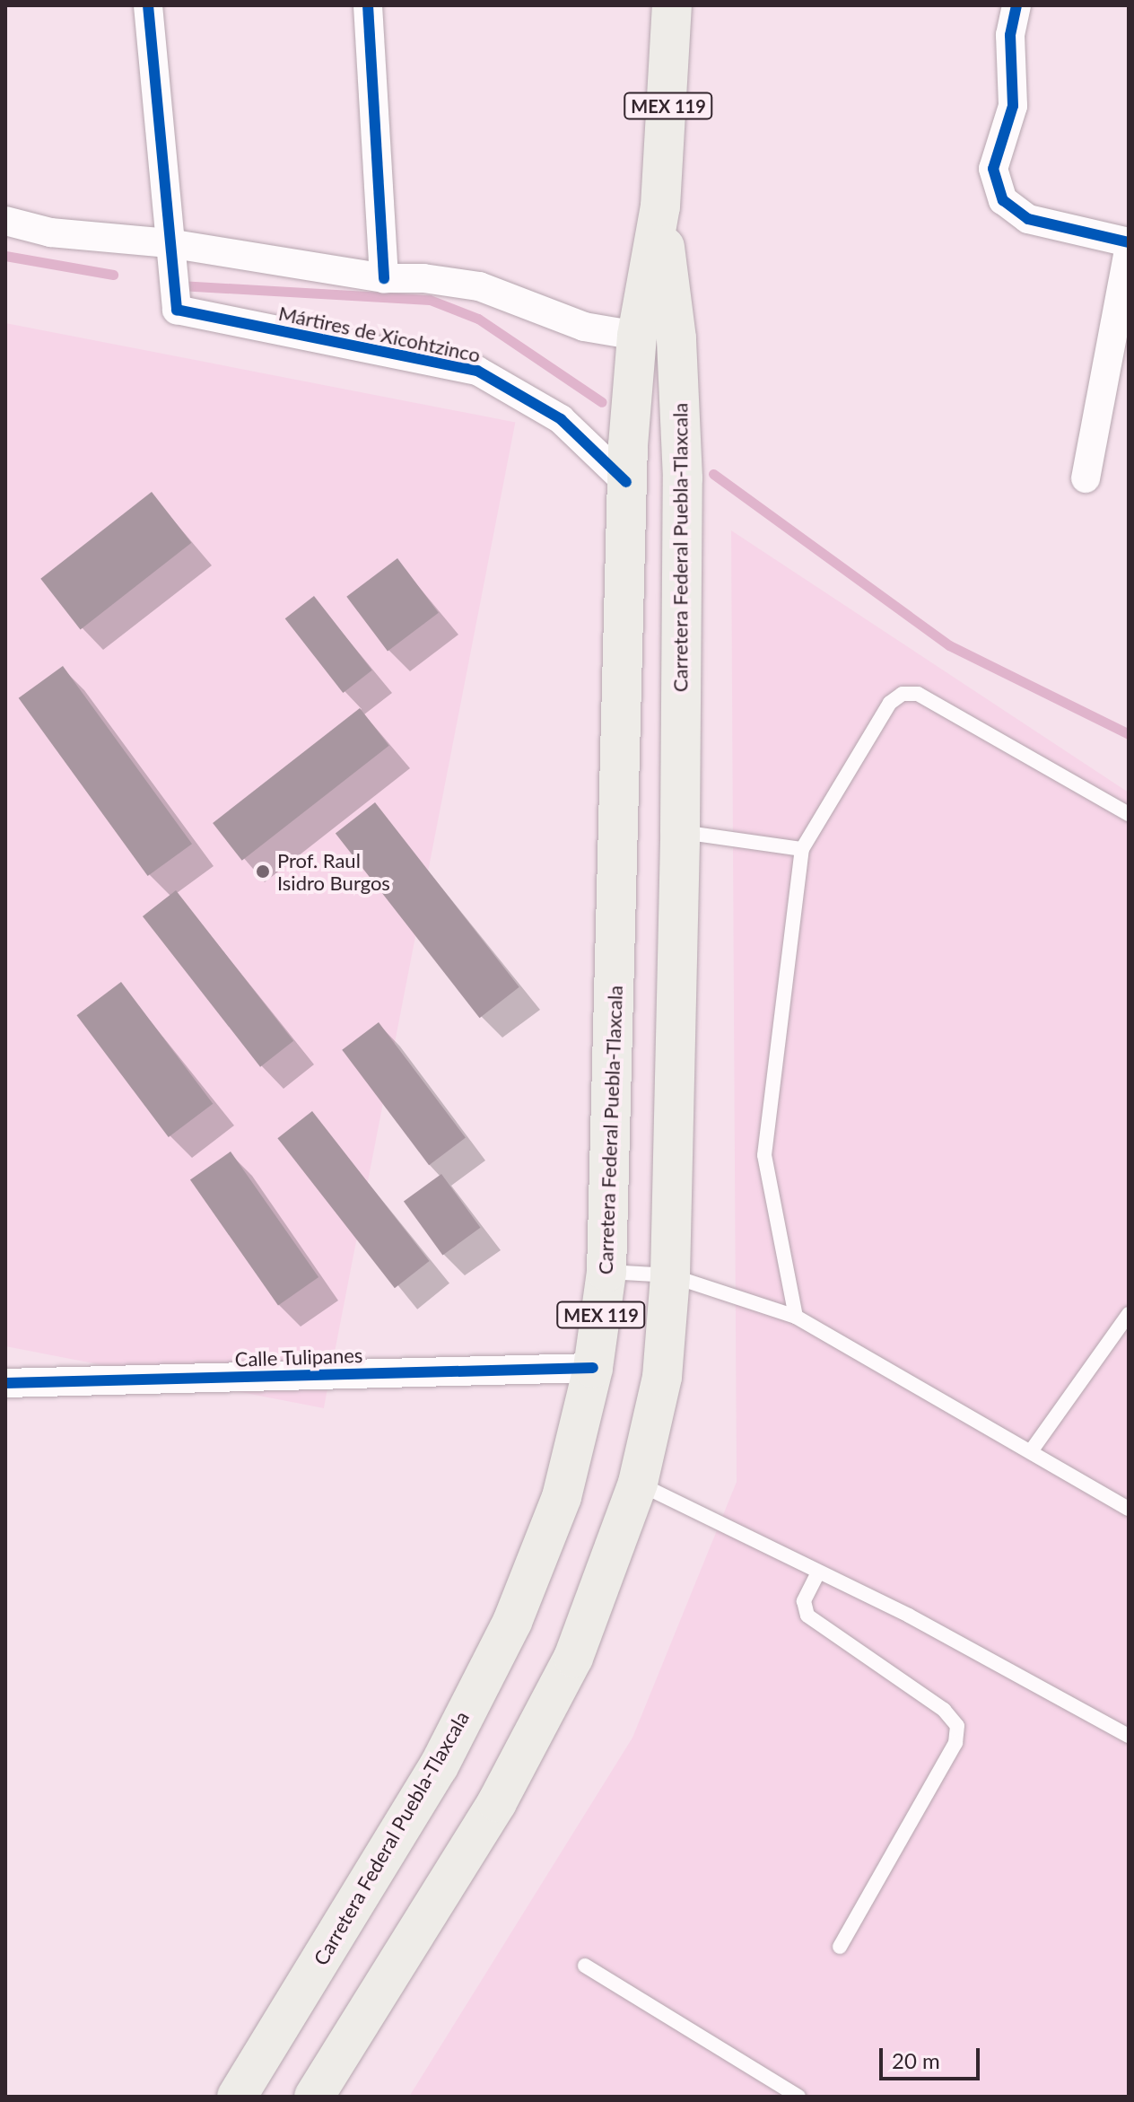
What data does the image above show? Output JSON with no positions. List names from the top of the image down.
{
  "streets": {
    "main road": ["MEX 119", "Carretera Federal Puebla-Tlaxcala"],
    "street": ["Mártires de Xicohtzinco", "Calle Tulipanes"]
  },
  "crossings": [
    ["Mártires de Xicohtzinco", "Carretera Federal Puebla-Tlaxcala"],
    ["Carretera Federal Puebla-Tlaxcala", "Calle Tulipanes"]
  ],
  "places": ["Prof. Raul Isidro Burgos"],
  "scale_bar": "20 m"
}
